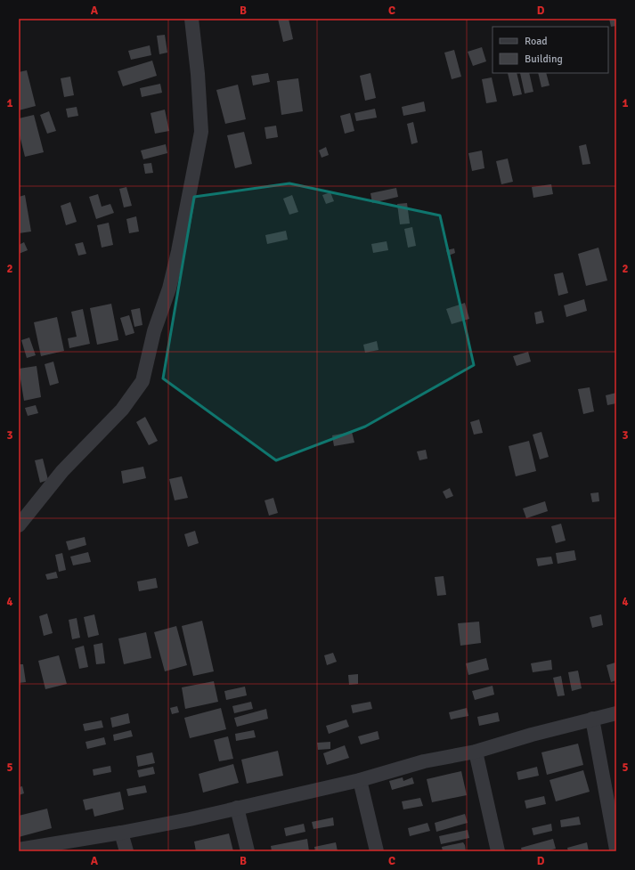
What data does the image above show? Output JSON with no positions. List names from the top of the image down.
{
  "legend": ["Road", "Building"],
  "grid": {
    "columns": [
      "A",
      "B",
      "C",
      "D"
    ],
    "rows": [
      "1",
      "2",
      "3",
      "4",
      "5"
    ]
  }
}
